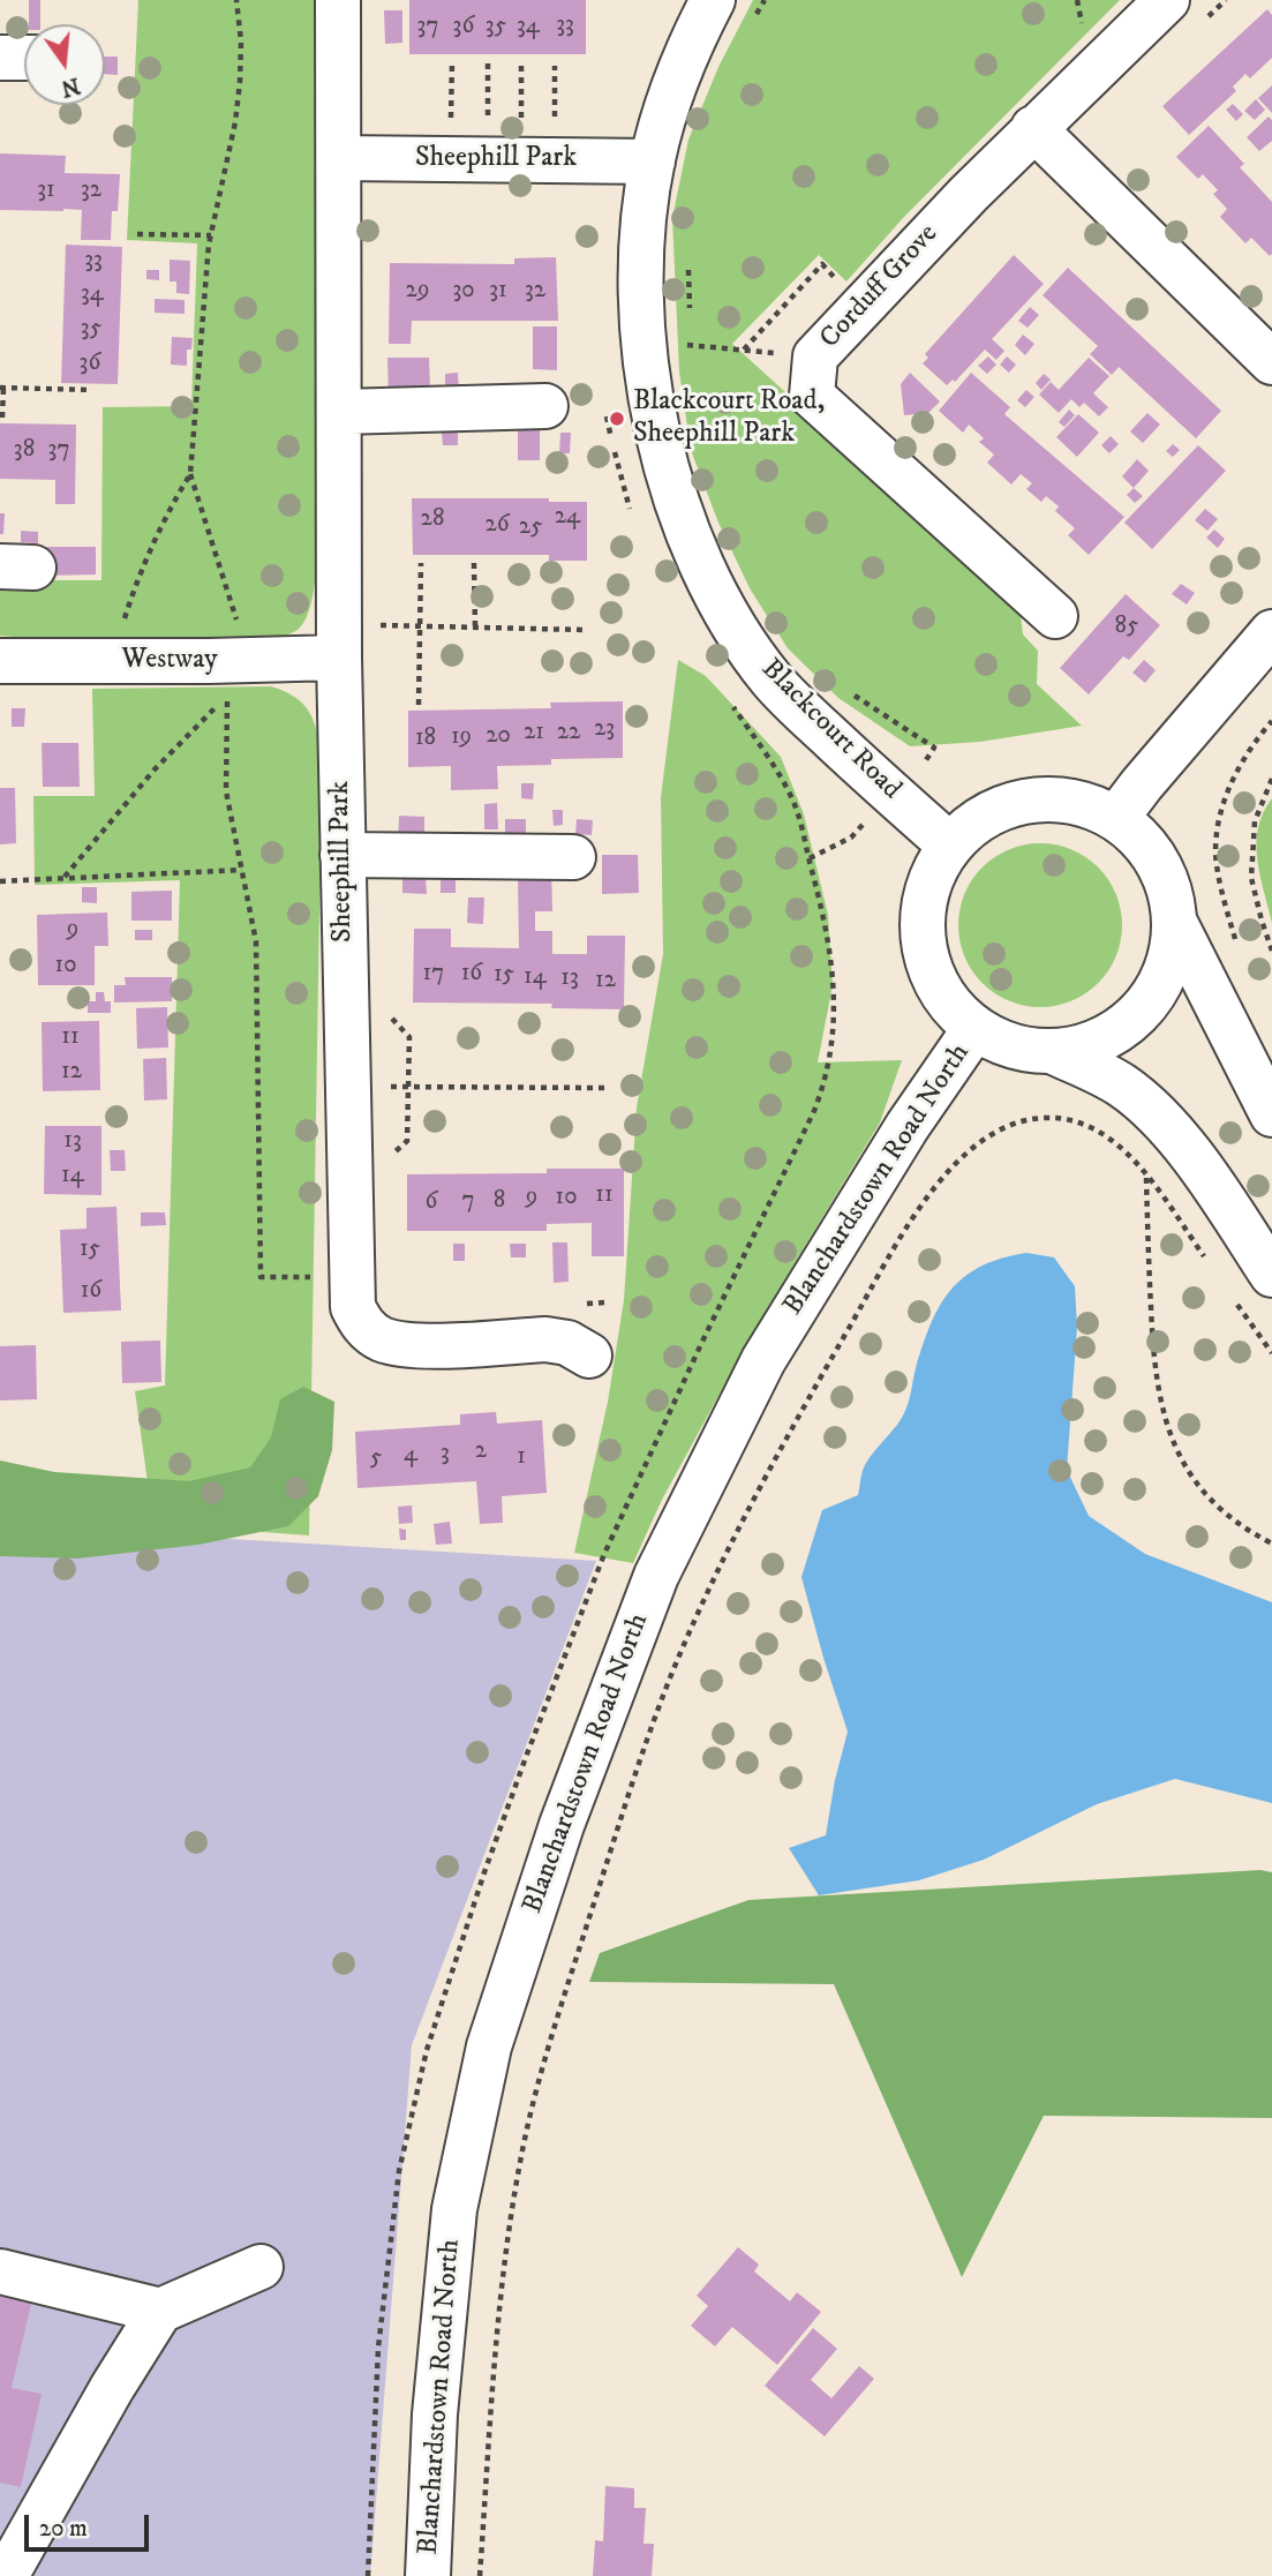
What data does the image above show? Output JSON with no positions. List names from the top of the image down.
{
  "streets": {
    "street": [
      "Sheephill Park",
      "Corduff Grove",
      "Westway",
      "Blackcourt Road",
      "Blanchardstown Road North"
    ]
  },
  "crossings": [
    ["Sheephill Park", "Westway"],
    ["Sheephill Park", "Blackcourt Road"],
    ["Blackcourt Road", "Blanchardstown Road North"]
  ],
  "places": ["Blackcourt Road, Sheephill Park"],
  "house_numbers": [
    "33",
    "37",
    "36",
    "35",
    "34",
    "31",
    "32",
    "33",
    "29",
    "30",
    "31",
    "32",
    "34",
    "35",
    "36",
    "38",
    "37",
    "24",
    "28",
    "26",
    "25",
    "85",
    "23",
    "21",
    "22",
    "20",
    "19",
    "18",
    "9",
    "10",
    "17",
    "16",
    "15",
    "14",
    "13",
    "12",
    "11",
    "12",
    "13",
    "14",
    "11",
    "9",
    "10",
    "7",
    "8",
    "6",
    "15",
    "16",
    "2",
    "3",
    "4",
    "1",
    "5"
  ],
  "scale_bar": "20 m",
  "north": "bottom"
}
